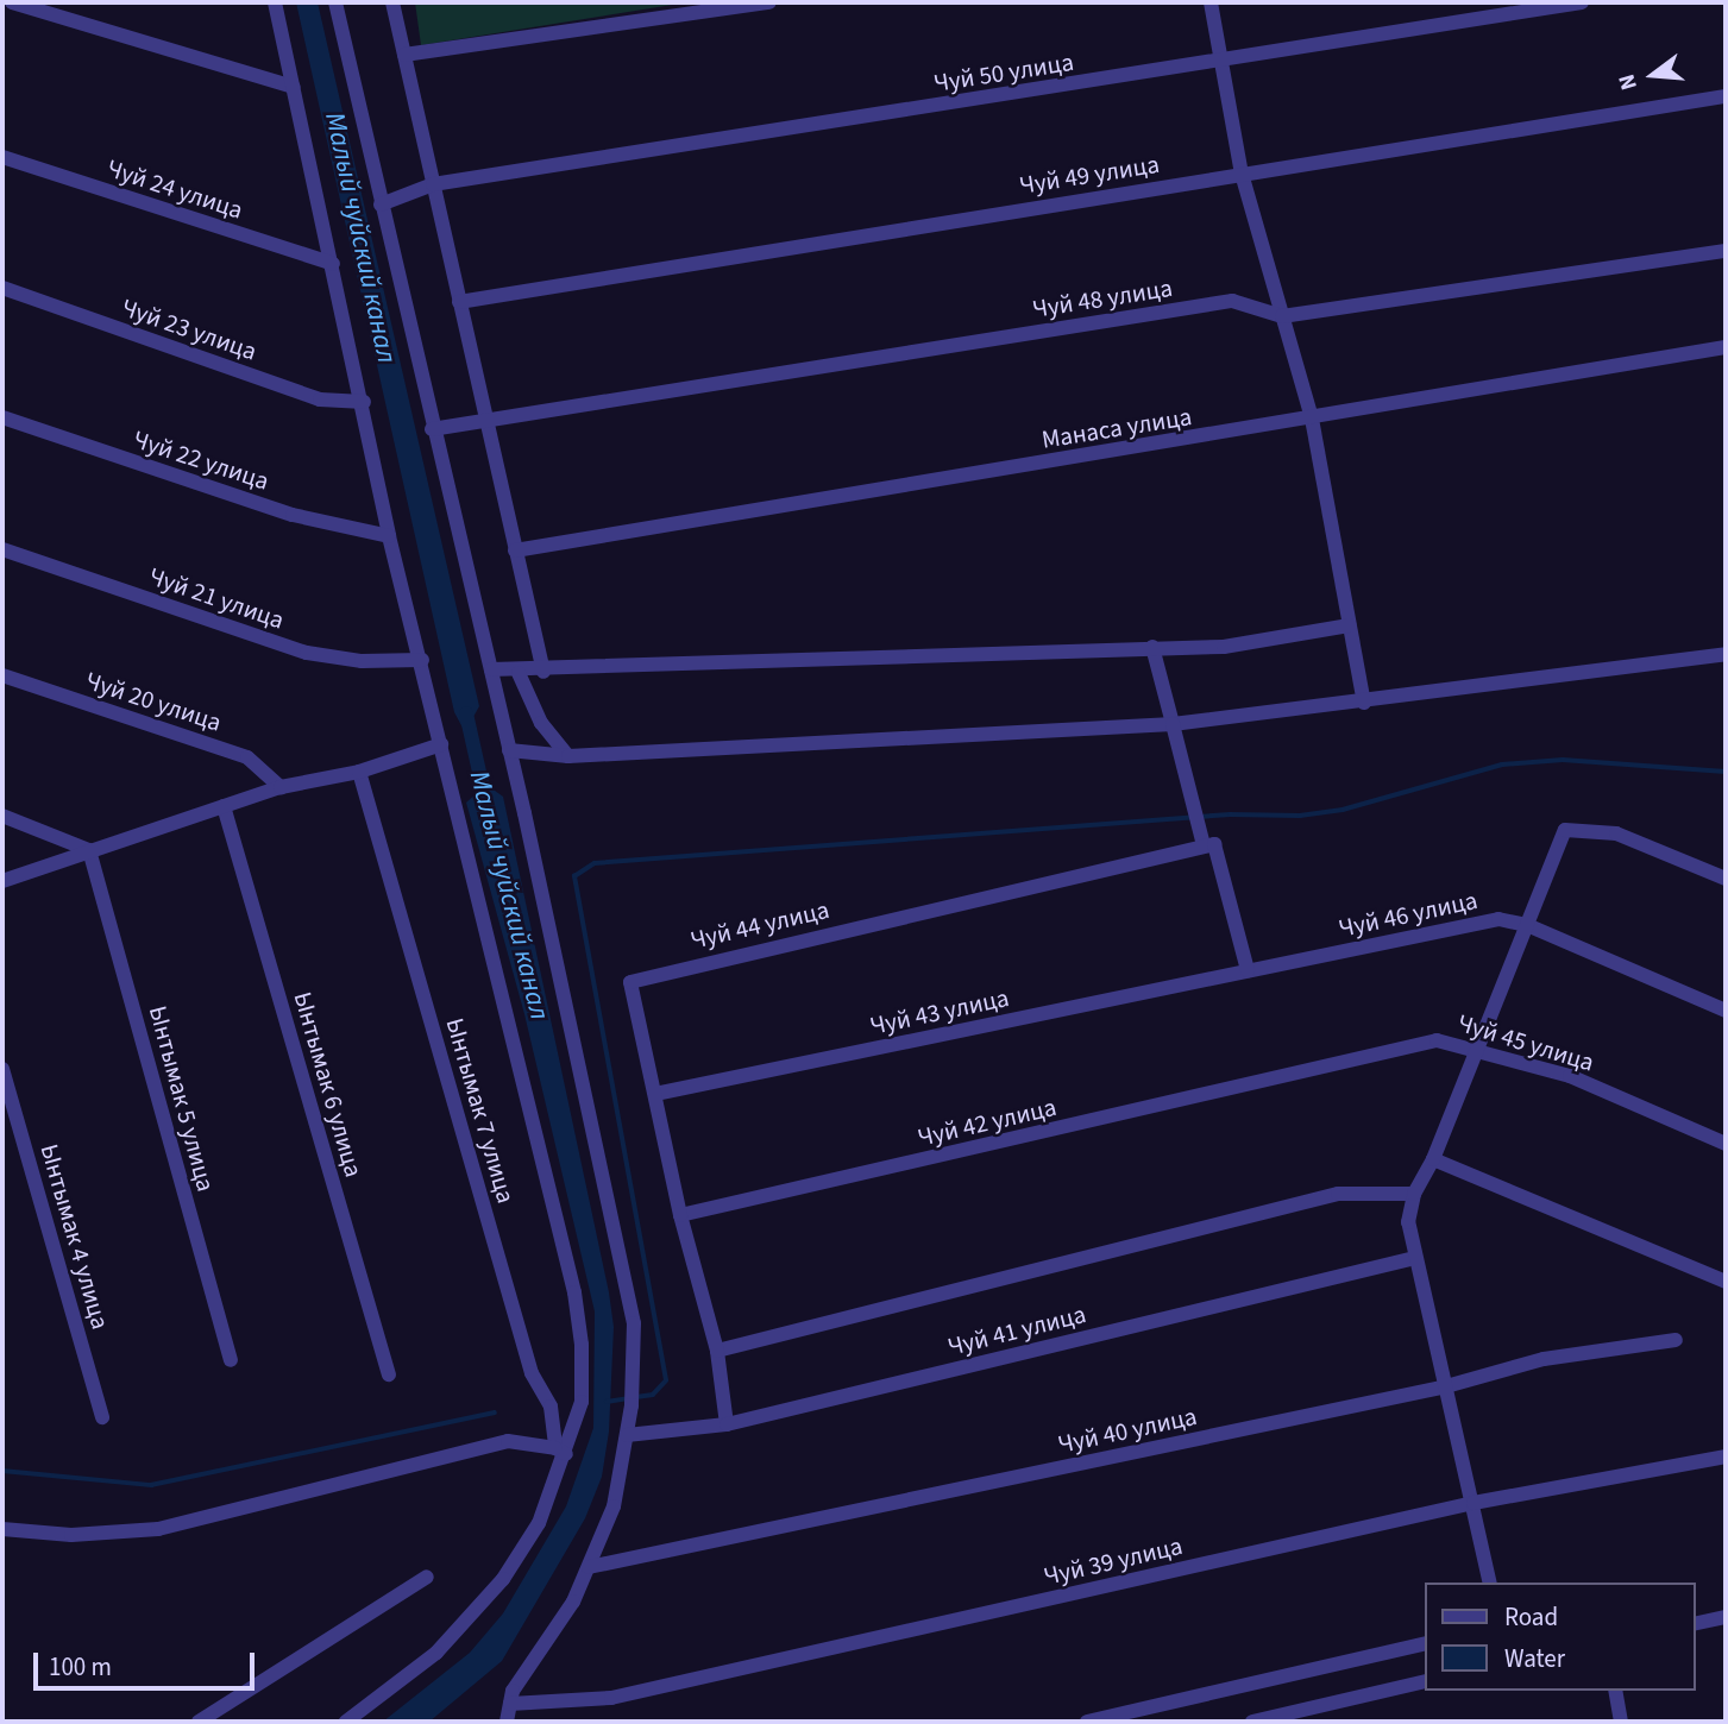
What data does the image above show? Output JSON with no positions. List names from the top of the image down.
{
  "streets": {
    "street": [
      "Чуй 50 улица",
      "Чуй 49 улица",
      "Чуй 24 улица",
      "Чуй 48 улица",
      "Чуй 23 улица",
      "Манаса улица",
      "Чуй 22 улица",
      "Чуй 21 улица",
      "Чуй 20 улица",
      "Чуй 46 улица",
      "Чуй 44 улица",
      "Чуй 43 улица",
      "Чуй 45 улица",
      "Ынтымак 6 улица",
      "Ынтымак 5 улица",
      "Ынтымак 7 улица",
      "Чуй 42 улица",
      "Ынтымак 4 улица",
      "Чуй 41 улица",
      "Чуй 40 улица",
      "Чуй 39 улица"
    ]
  },
  "crossings": [
    ["Чуй 46 улица", "Чуй 43 улица"],
    ["Чуй 44 улица", "Чуй 43 улица"],
    ["Чуй 44 улица", "Чуй 42 улица"],
    ["Чуй 44 улица", "Чуй 41 улица"],
    ["Чуй 45 улица", "Чуй 42 улица"]
  ],
  "water": ["Малый чуйский канал"],
  "legend": ["Road", "Water"],
  "scale_bar": "100 m",
  "north": "left"
}
